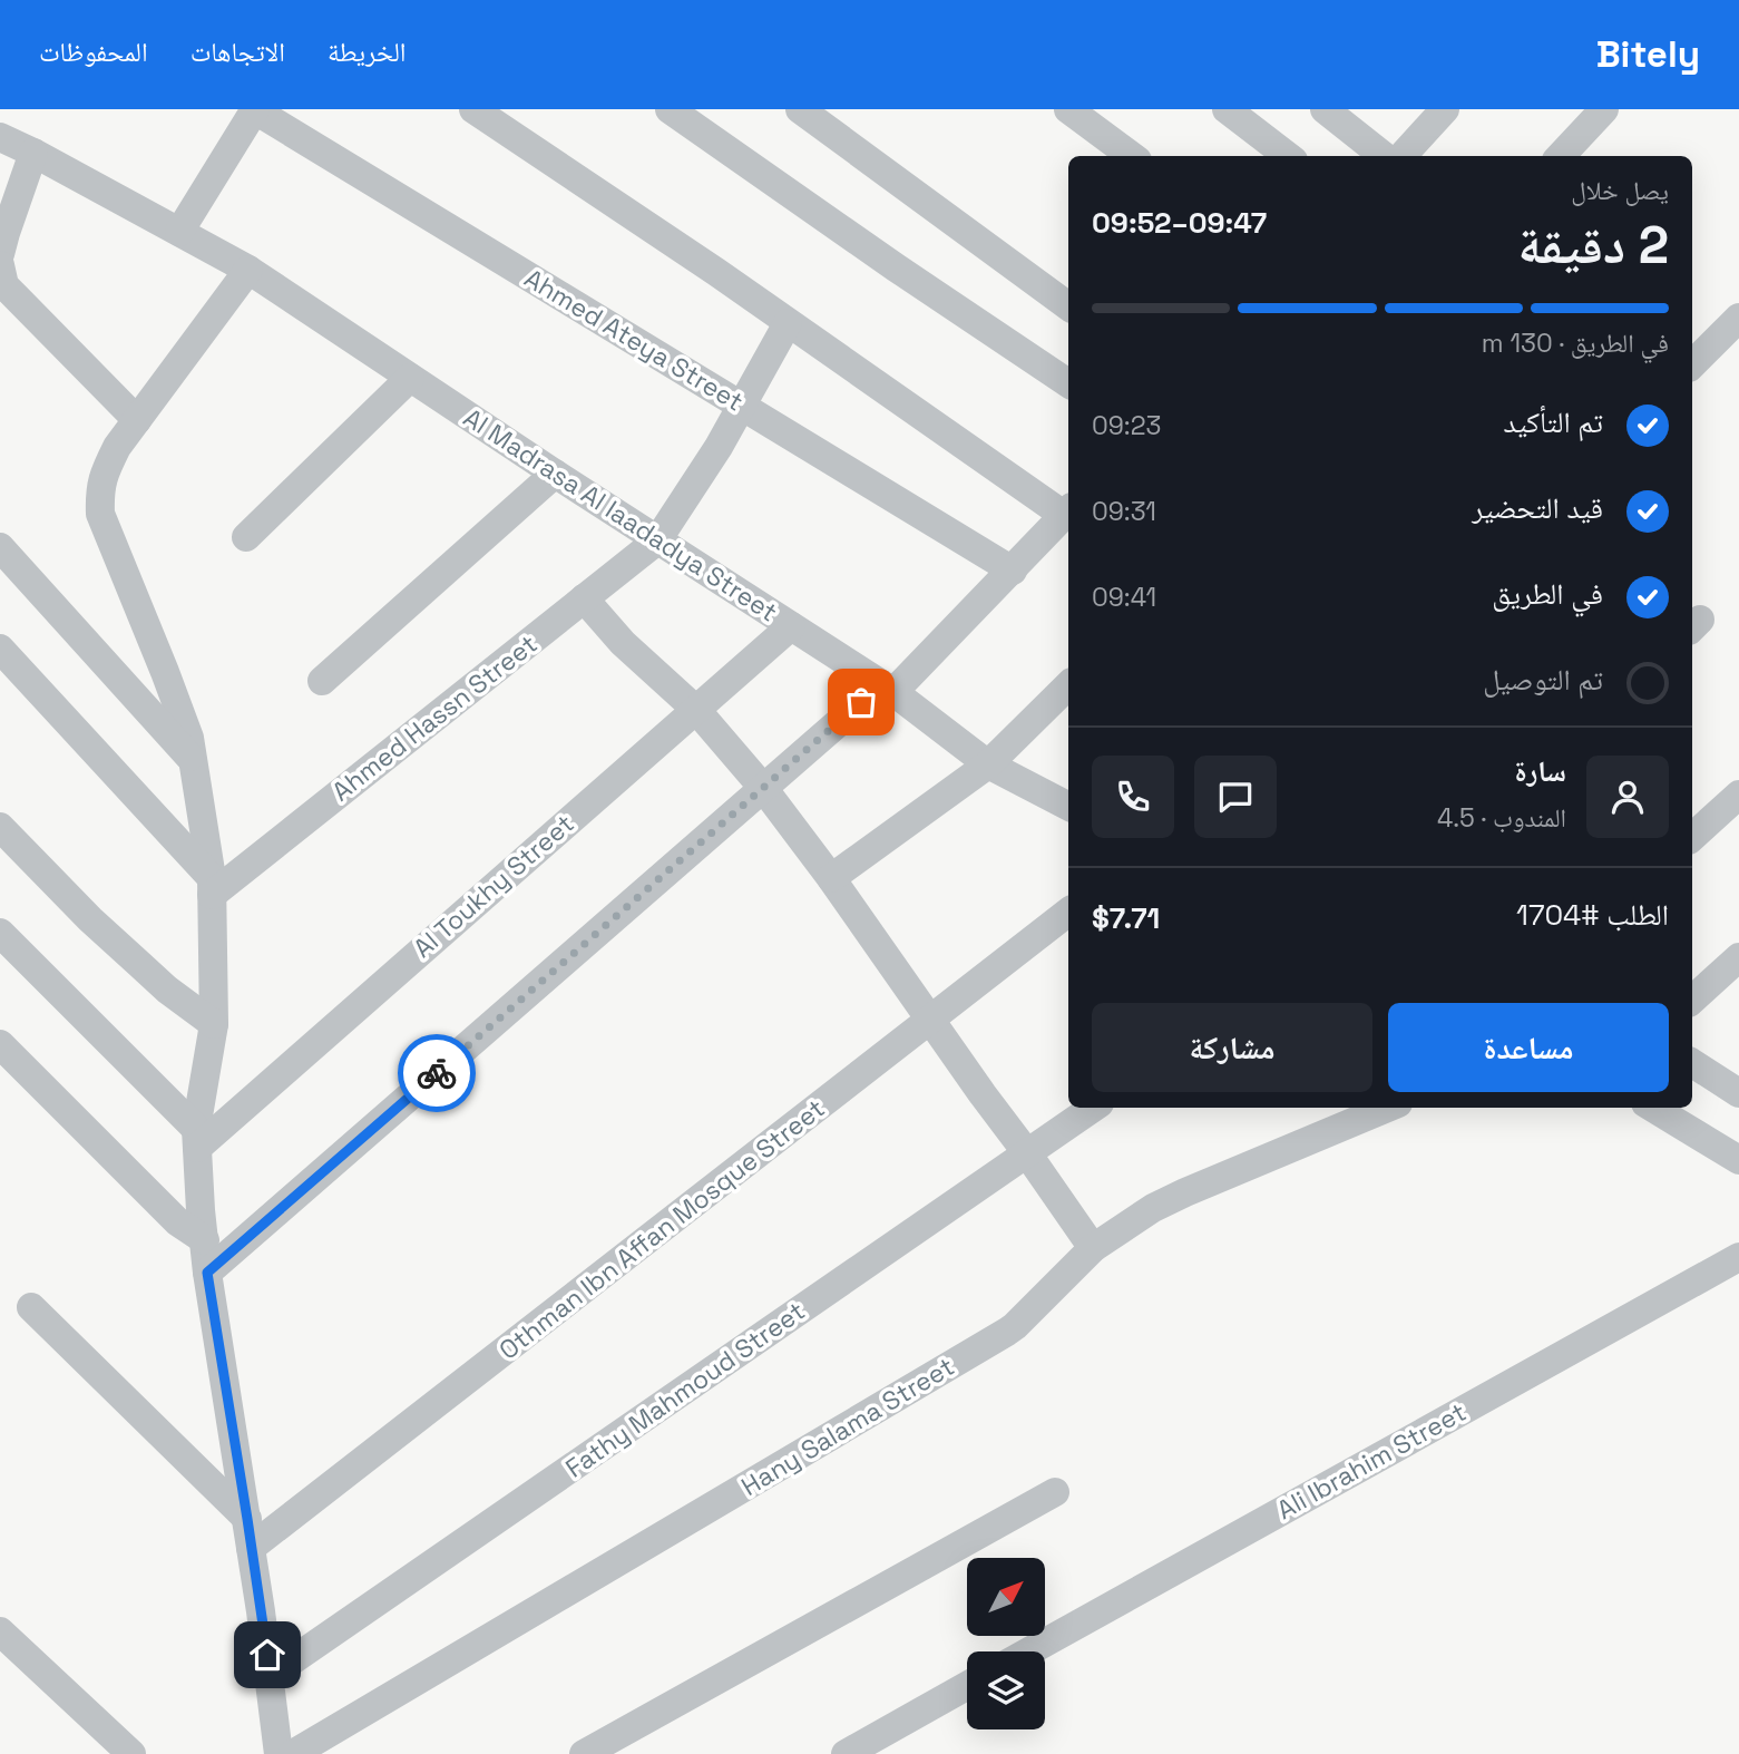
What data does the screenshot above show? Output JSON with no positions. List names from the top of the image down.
{
  "streets": {
    "street": [
      "Ahmed Ateya Street",
      "Al Madrasa Al Iaadadya Street",
      "Ahmed Hassn Street",
      "Al Toukhy Street",
      "Othman Ibn Affan Mosque Street",
      "Fathy Mahmoud Street",
      "Hany Salama Street",
      "Ali Ibrahim Street"
    ]
  },
  "crossings": [
    ["Ahmed Ateya Street", "Ahmed Hassn Street"],
    ["Al Madrasa Al Iaadadya Street", "Ahmed Hassn Street"],
    ["Al Madrasa Al Iaadadya Street", "Al Toukhy Street"]
  ],
  "north": "top right",
  "page": {
    "header": "Bitely",
    "nav": ["الخريطة", "الاتجاهات", "المحفوظات"],
    "heading": ["2 دقيقة", "يصل خلال", "09:47–09:52"],
    "panel": [
      "سارة",
      "المندوب · 4.5",
      "الطلب #1704",
      "$7.71"
    ],
    "bar": "في الطريق · 130 m",
    "list": [
      ["تم التأكيد", "09:23"],
      ["قيد التحضير", "09:31"],
      ["في الطريق", "09:41"],
      "تم التوصيل"
    ],
    "buttons": ["مساعدة", "مشاركة"]
  }
}
